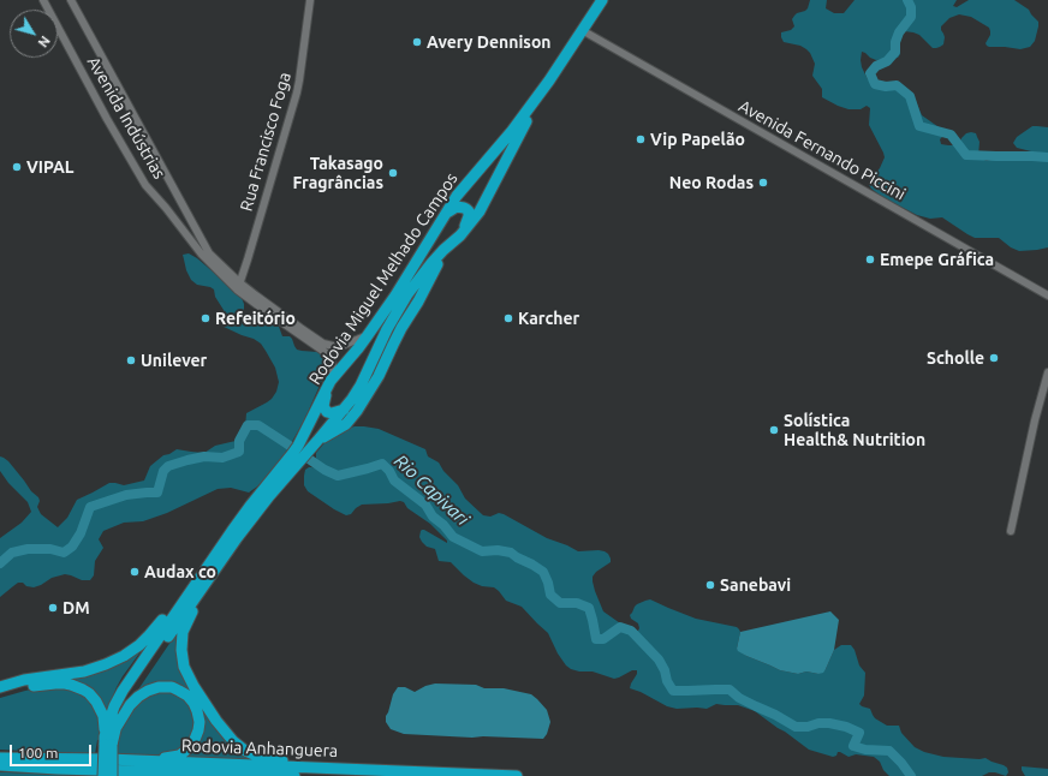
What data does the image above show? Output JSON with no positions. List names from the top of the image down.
{
  "streets": {
    "highway": ["Rodovia Miguel Melhado Campos", "Rodovia Anhanguera"],
    "street": ["Avenida Indústrias", "Rua Francisco Foga", "Avenida Fernando Piccini"]
  },
  "crossings": [
    ["Avenida Indústrias", "Rua Francisco Foga"],
    ["Avenida Indústrias", "Rodovia Miguel Melhado Campos"],
    ["Avenida Fernando Piccini", "Rodovia Miguel Melhado Campos"]
  ],
  "water": ["Rio Capivari"],
  "places": [
    "Avery Dennison",
    "Vip Papelão",
    "VIPAL",
    "Takasago Fragrâncias",
    "Neo Rodas",
    "Emepe Gráfica",
    "Refeitório",
    "Karcher",
    "Scholle",
    "Unilever",
    "Solística Health& Nutrition",
    "Audax co",
    "Sanebavi",
    "DM"
  ],
  "scale_bar": "100 m",
  "north": "bottom right"
}
